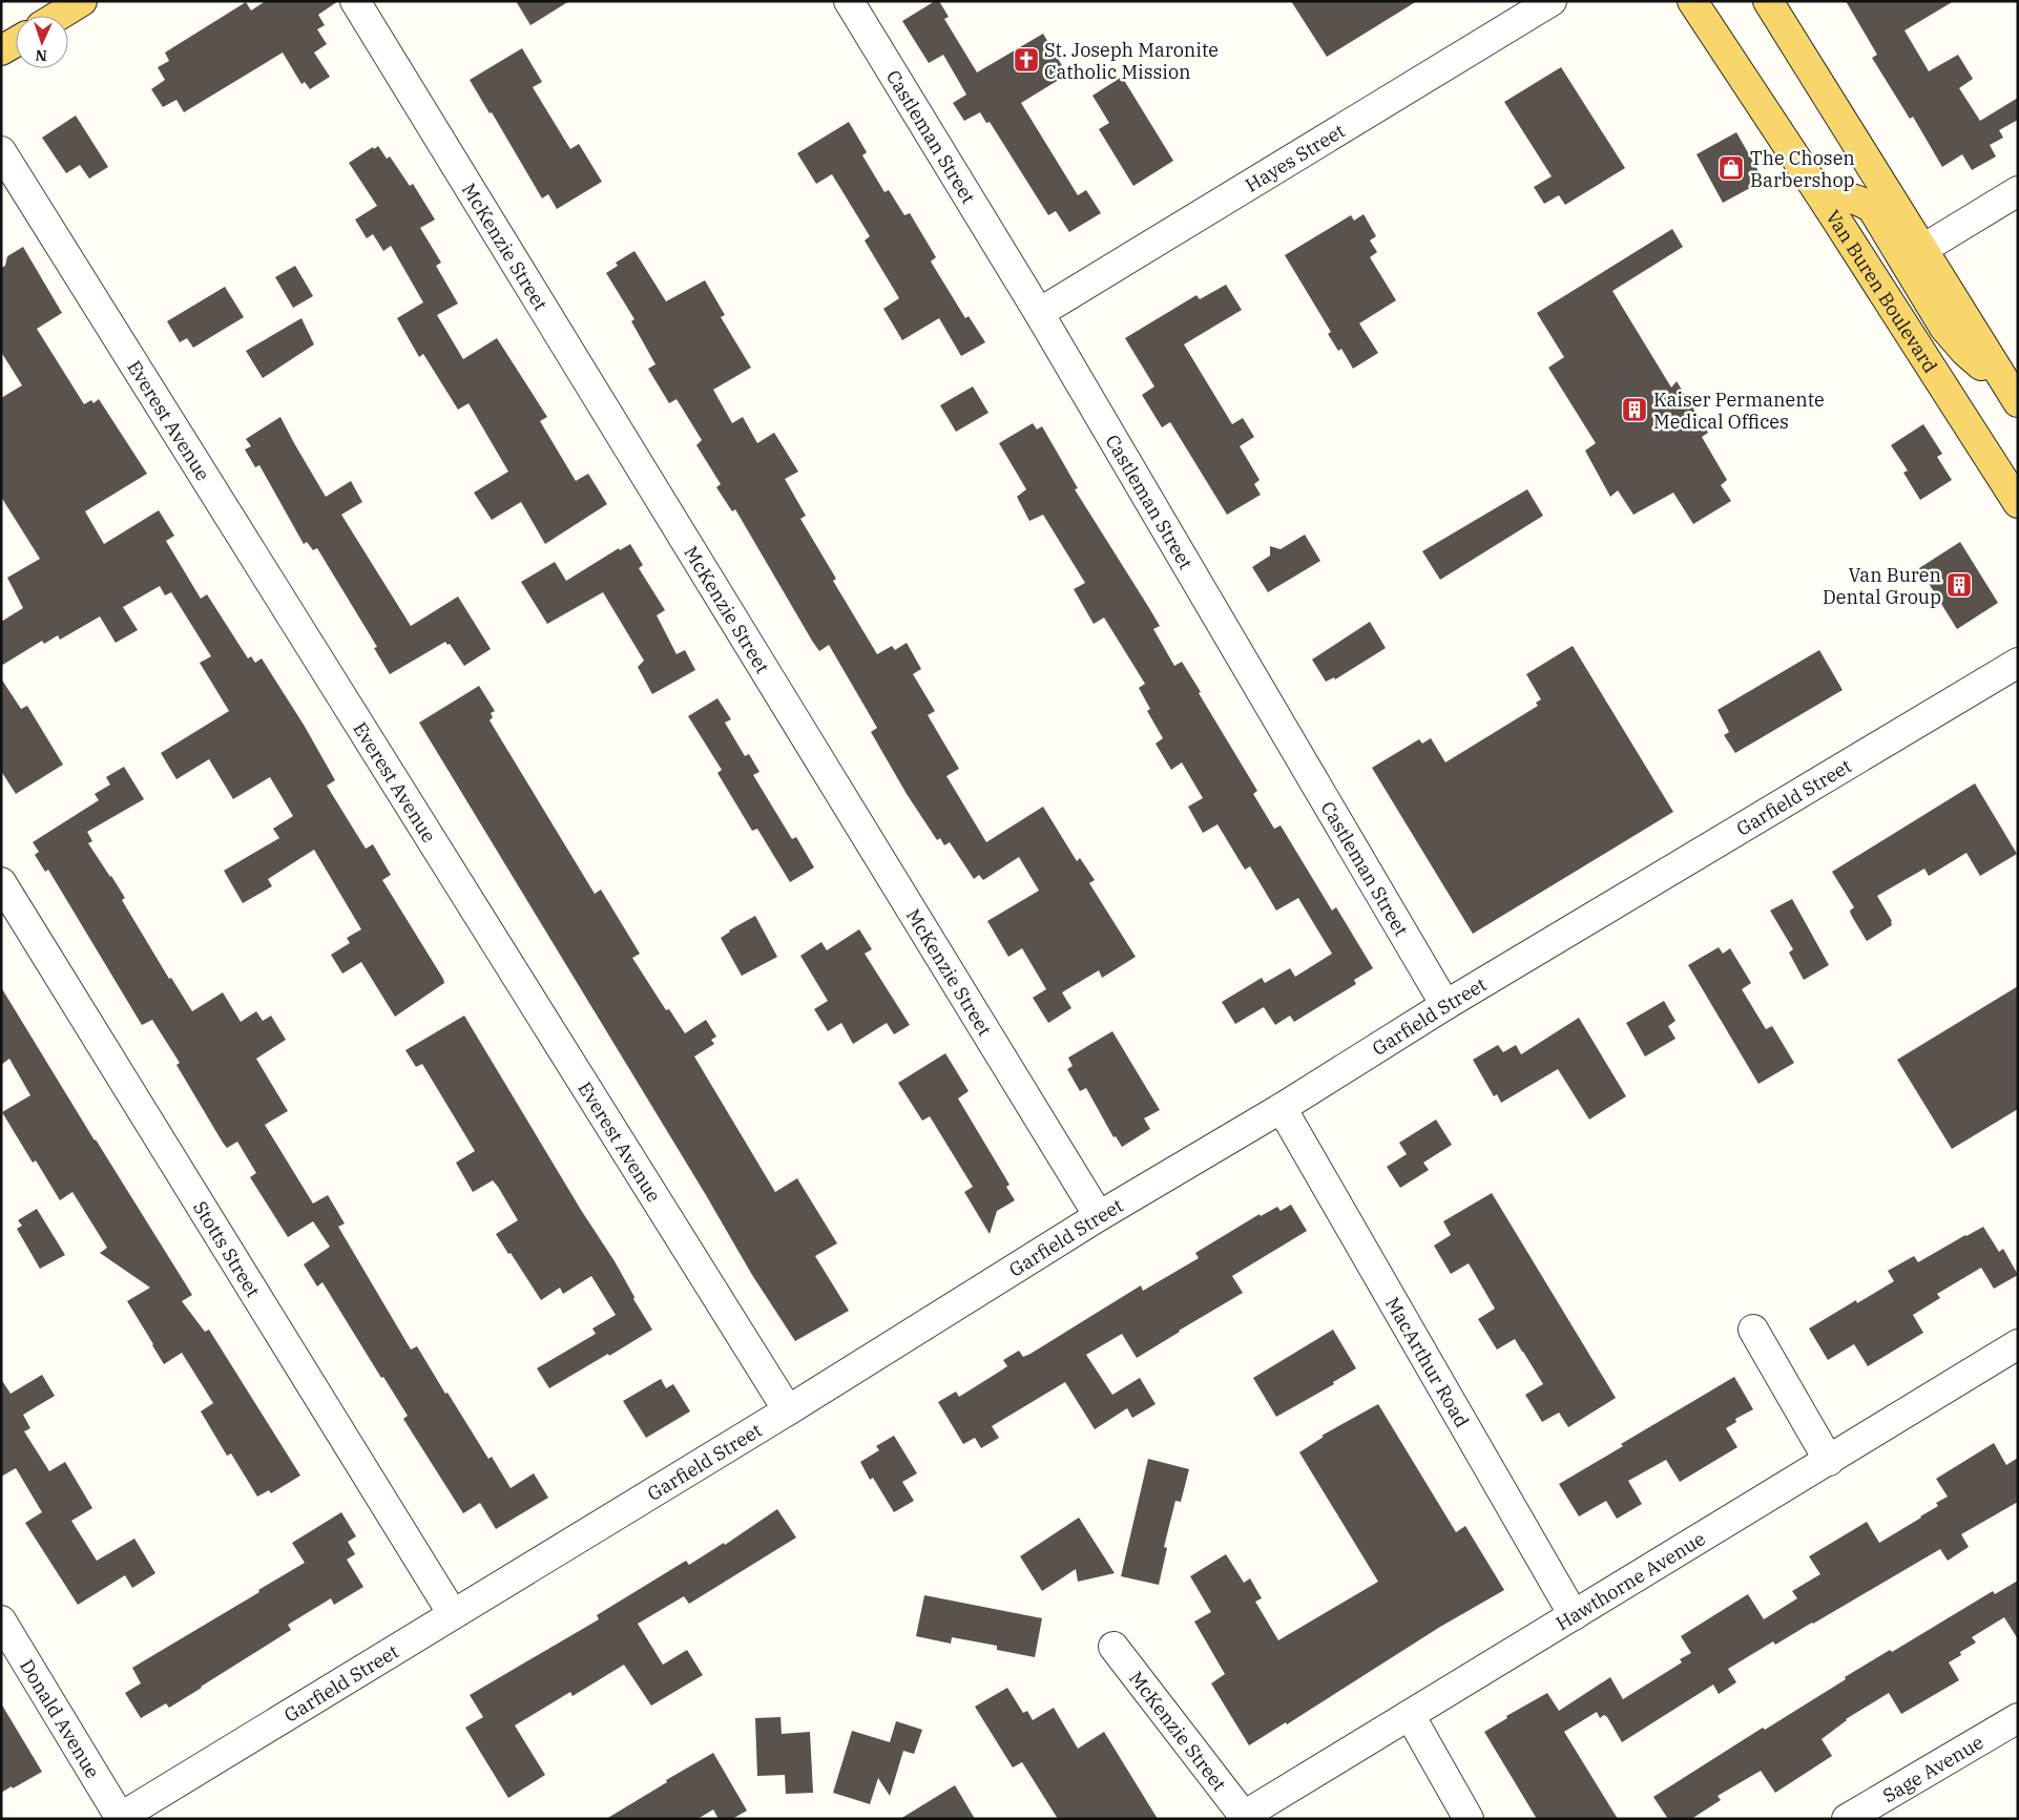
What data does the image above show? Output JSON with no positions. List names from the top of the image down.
{
  "streets": {
    "main road": ["Van Buren Boulevard"],
    "street": [
      "Castleman Street",
      "Hayes Street",
      "McKenzie Street",
      "Everest Avenue",
      "Garfield Street",
      "Stotts Street",
      "MacArthur Road",
      "Hawthorne Avenue",
      "Donald Avenue",
      "Sage Avenue"
    ]
  },
  "crossings": [
    ["Castleman Street", "Hayes Street"],
    ["Castleman Street", "Garfield Street"],
    ["McKenzie Street", "Garfield Street"],
    ["McKenzie Street", "Hawthorne Avenue"],
    ["Everest Avenue", "Garfield Street"],
    ["Garfield Street", "Stotts Street"],
    ["Garfield Street", "MacArthur Road"],
    ["Garfield Street", "Donald Avenue"],
    ["MacArthur Road", "Hawthorne Avenue"]
  ],
  "places": {
    "church": ["St. Joseph Maronite Catholic Mission"],
    "shop": ["The Chosen Barbershop"],
    "building": ["Kaiser Permanente Medical Offices", "Van Buren Dental Group"]
  },
  "north": "bottom"
}
